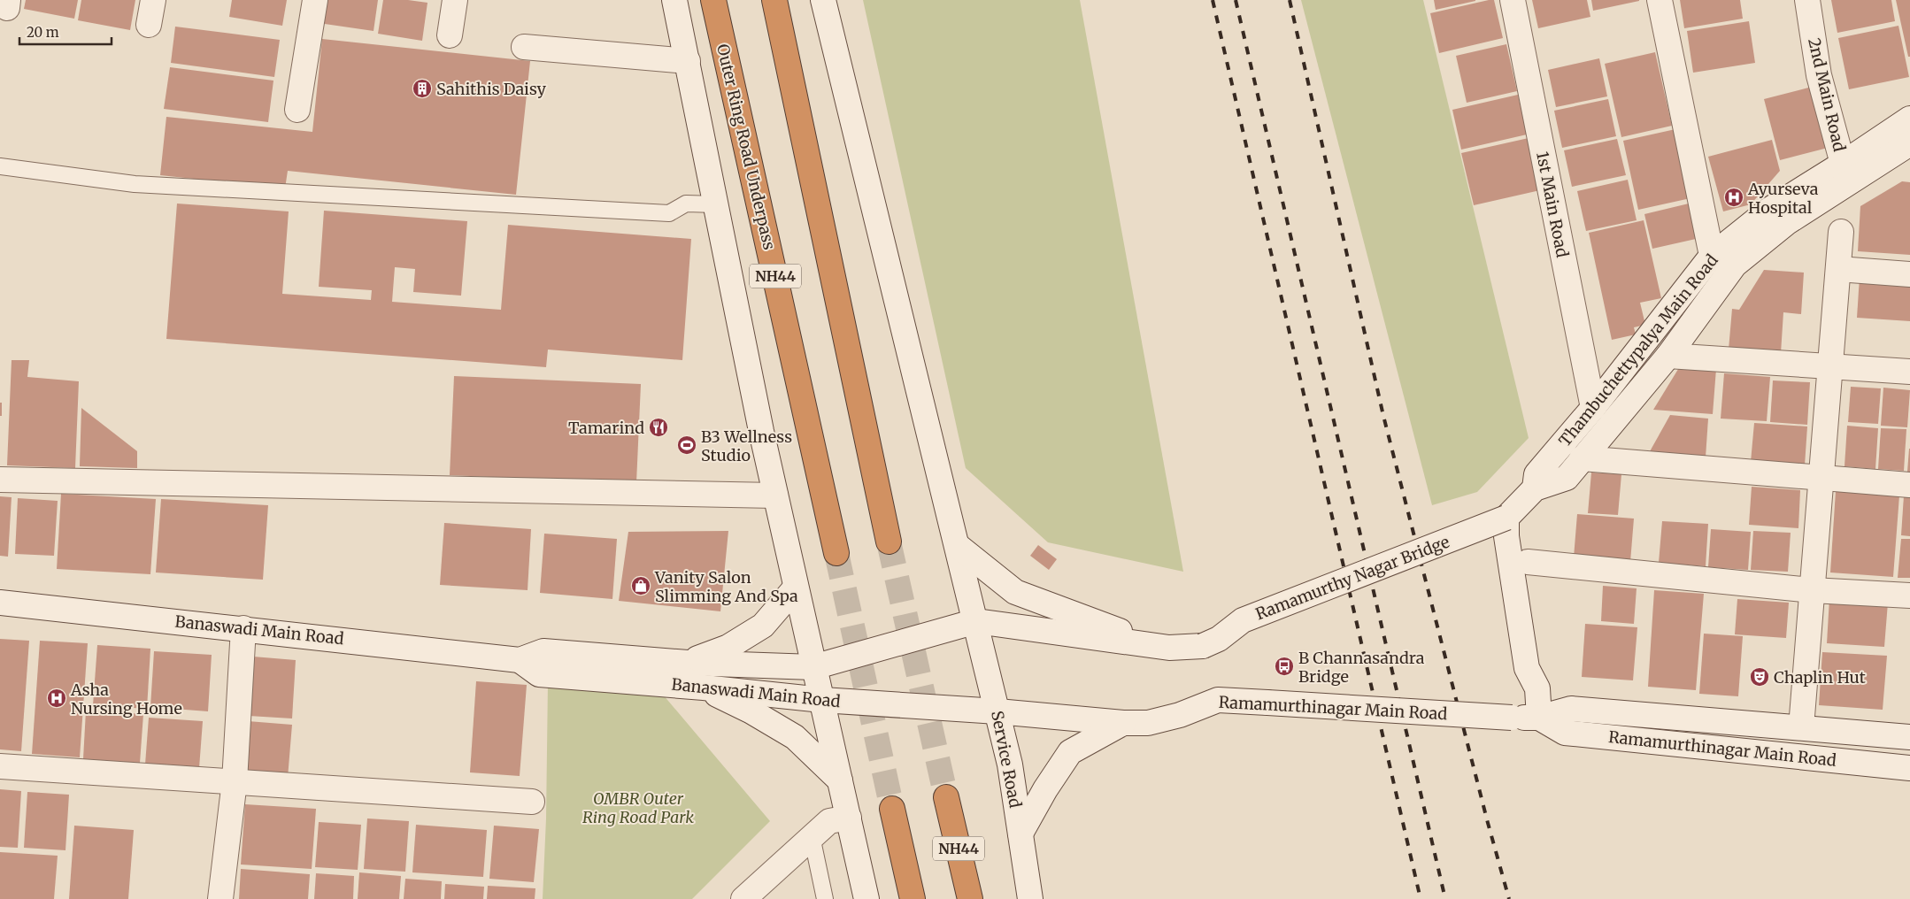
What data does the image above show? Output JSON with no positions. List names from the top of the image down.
{
  "streets": {
    "highway": ["Outer Ring Road Underpass", "NH44"],
    "street": [
      "2nd Main Road",
      "1st Main Road",
      "Thambuchettypalya Main Road",
      "Ramamurthy Nagar Bridge",
      "Banaswadi Main Road",
      "Ramamurthinagar Main Road",
      "Service Road"
    ]
  },
  "crossings": [
    ["2nd Main Road", "Thambuchettypalya Main Road"],
    ["1st Main Road", "Thambuchettypalya Main Road"],
    ["Thambuchettypalya Main Road", "Ramamurthy Nagar Bridge"],
    ["Thambuchettypalya Main Road", "Ramamurthinagar Main Road"],
    ["Banaswadi Main Road", "Ramamurthinagar Main Road"],
    ["Banaswadi Main Road", "Service Road"],
    ["Ramamurthinagar Main Road", "Service Road"]
  ],
  "parks": ["OMBR Outer Ring Road Park"],
  "places": {
    "building": ["Sahithis Daisy"],
    "hospital": ["Ayurseva Hospital", "Asha Nursing Home"],
    "restaurant": ["Tamarind"],
    "sports": ["B3 Wellness Studio"],
    "shop": ["Vanity Salon Slimming And Spa"],
    "bus stop": ["B Channasandra Bridge"],
    "theatre": ["Chaplin Hut"]
  },
  "scale_bar": "20 m"
}
